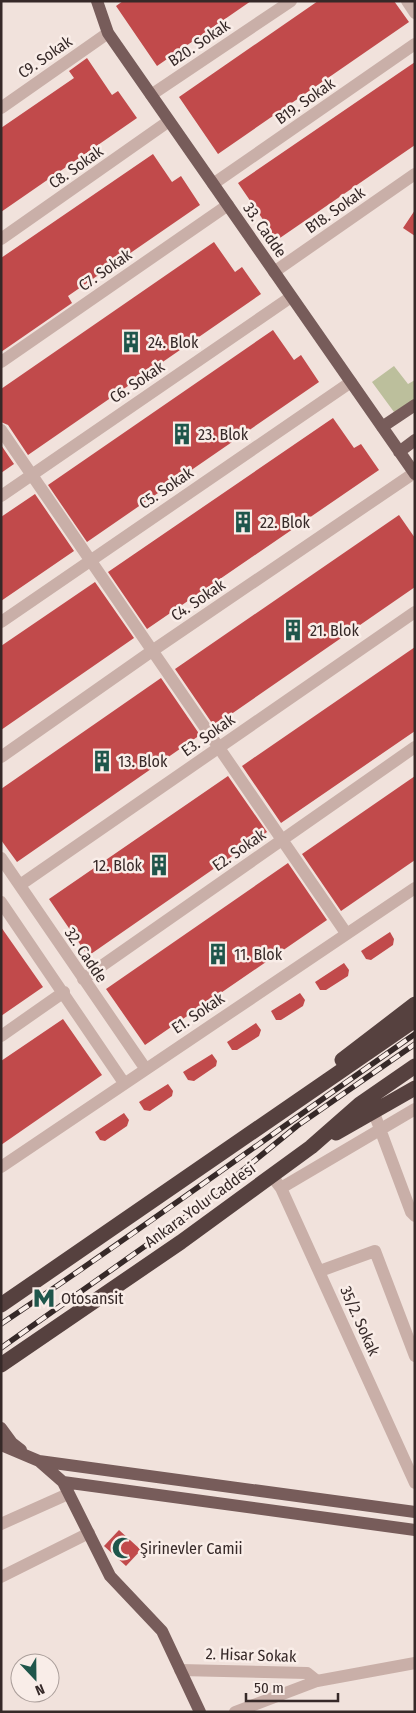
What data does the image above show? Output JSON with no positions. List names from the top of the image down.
{
  "streets": {
    "highway": ["Ankara Yolu Caddesi"],
    "main road": ["33. Cadde"],
    "street": [
      "B20. Sokak",
      "C9. Sokak",
      "B19. Sokak",
      "C8. Sokak",
      "B18. Sokak",
      "C7. Sokak",
      "C6. Sokak",
      "C5. Sokak",
      "C4. Sokak",
      "E3. Sokak",
      "E2. Sokak",
      "32. Cadde",
      "E1. Sokak",
      "35/2. Sokak",
      "2. Hisar Sokak"
    ]
  },
  "crossings": [
    ["B20. Sokak", "33. Cadde"],
    ["C9. Sokak", "33. Cadde"],
    ["B19. Sokak", "33. Cadde"],
    ["C8. Sokak", "33. Cadde"],
    ["B18. Sokak", "33. Cadde"],
    ["33. Cadde", "C7. Sokak"],
    ["33. Cadde", "C6. Sokak"],
    ["33. Cadde", "C5. Sokak"],
    ["33. Cadde", "C4. Sokak"],
    ["E3. Sokak", "32. Cadde"],
    ["E2. Sokak", "32. Cadde"],
    ["32. Cadde", "E1. Sokak"],
    ["Ankara Yolu Caddesi", "35/2. Sokak"]
  ],
  "places": {
    "building": [
      "24. Blok",
      "23. Blok",
      "22. Blok",
      "21. Blok",
      "13. Blok",
      "12. Blok",
      "11. Blok"
    ],
    "metro station": ["Otosansit"],
    "mosque": ["Şirinevler Camii"]
  },
  "scale_bar": "50 m",
  "north": "bottom"
}
